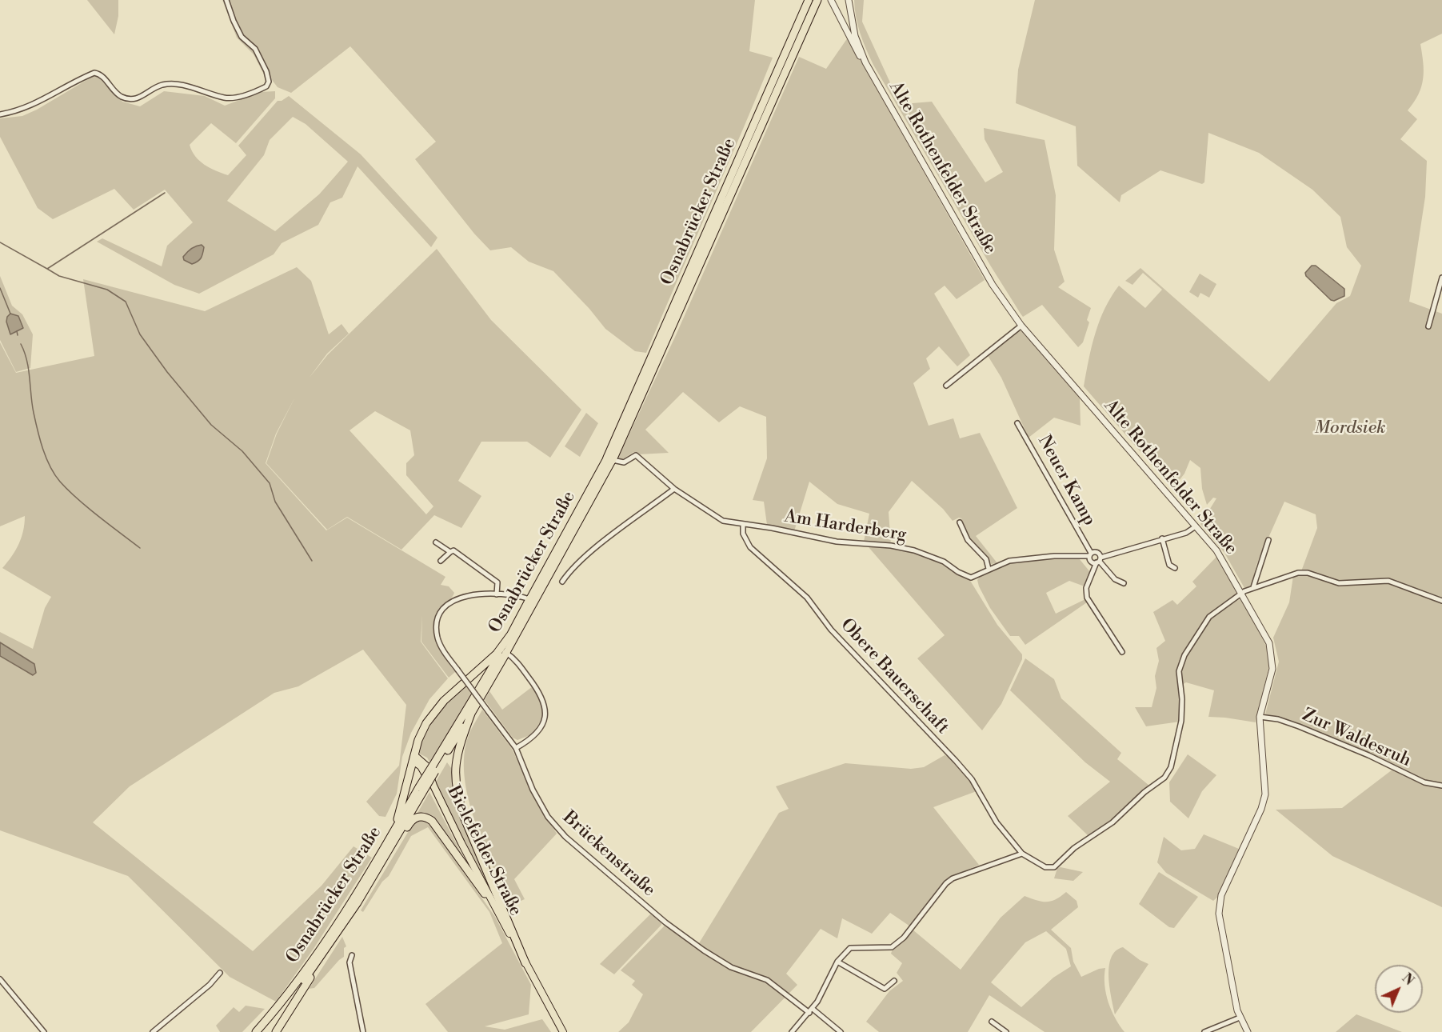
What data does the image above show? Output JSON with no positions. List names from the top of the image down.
{
  "streets": {
    "highway": ["Osnabrücker Straße"],
    "main road": ["Bielefelder Straße"],
    "street": [
      "Alte Rothenfelder Straße",
      "Neuer Kamp",
      "Am Harderberg",
      "Obere Bauerschaft",
      "Zur Waldesruh",
      "Brückenstraße"
    ]
  },
  "crossings": [
    ["Alte Rothenfelder Straße", "Obere Bauerschaft"],
    ["Alte Rothenfelder Straße", "Zur Waldesruh"],
    ["Osnabrücker Straße", "Am Harderberg"],
    ["Osnabrücker Straße", "Brückenstraße"],
    ["Neuer Kamp", "Am Harderberg"],
    ["Am Harderberg", "Obere Bauerschaft"]
  ],
  "parks": ["Mordsiek"],
  "north": "top right"
}
